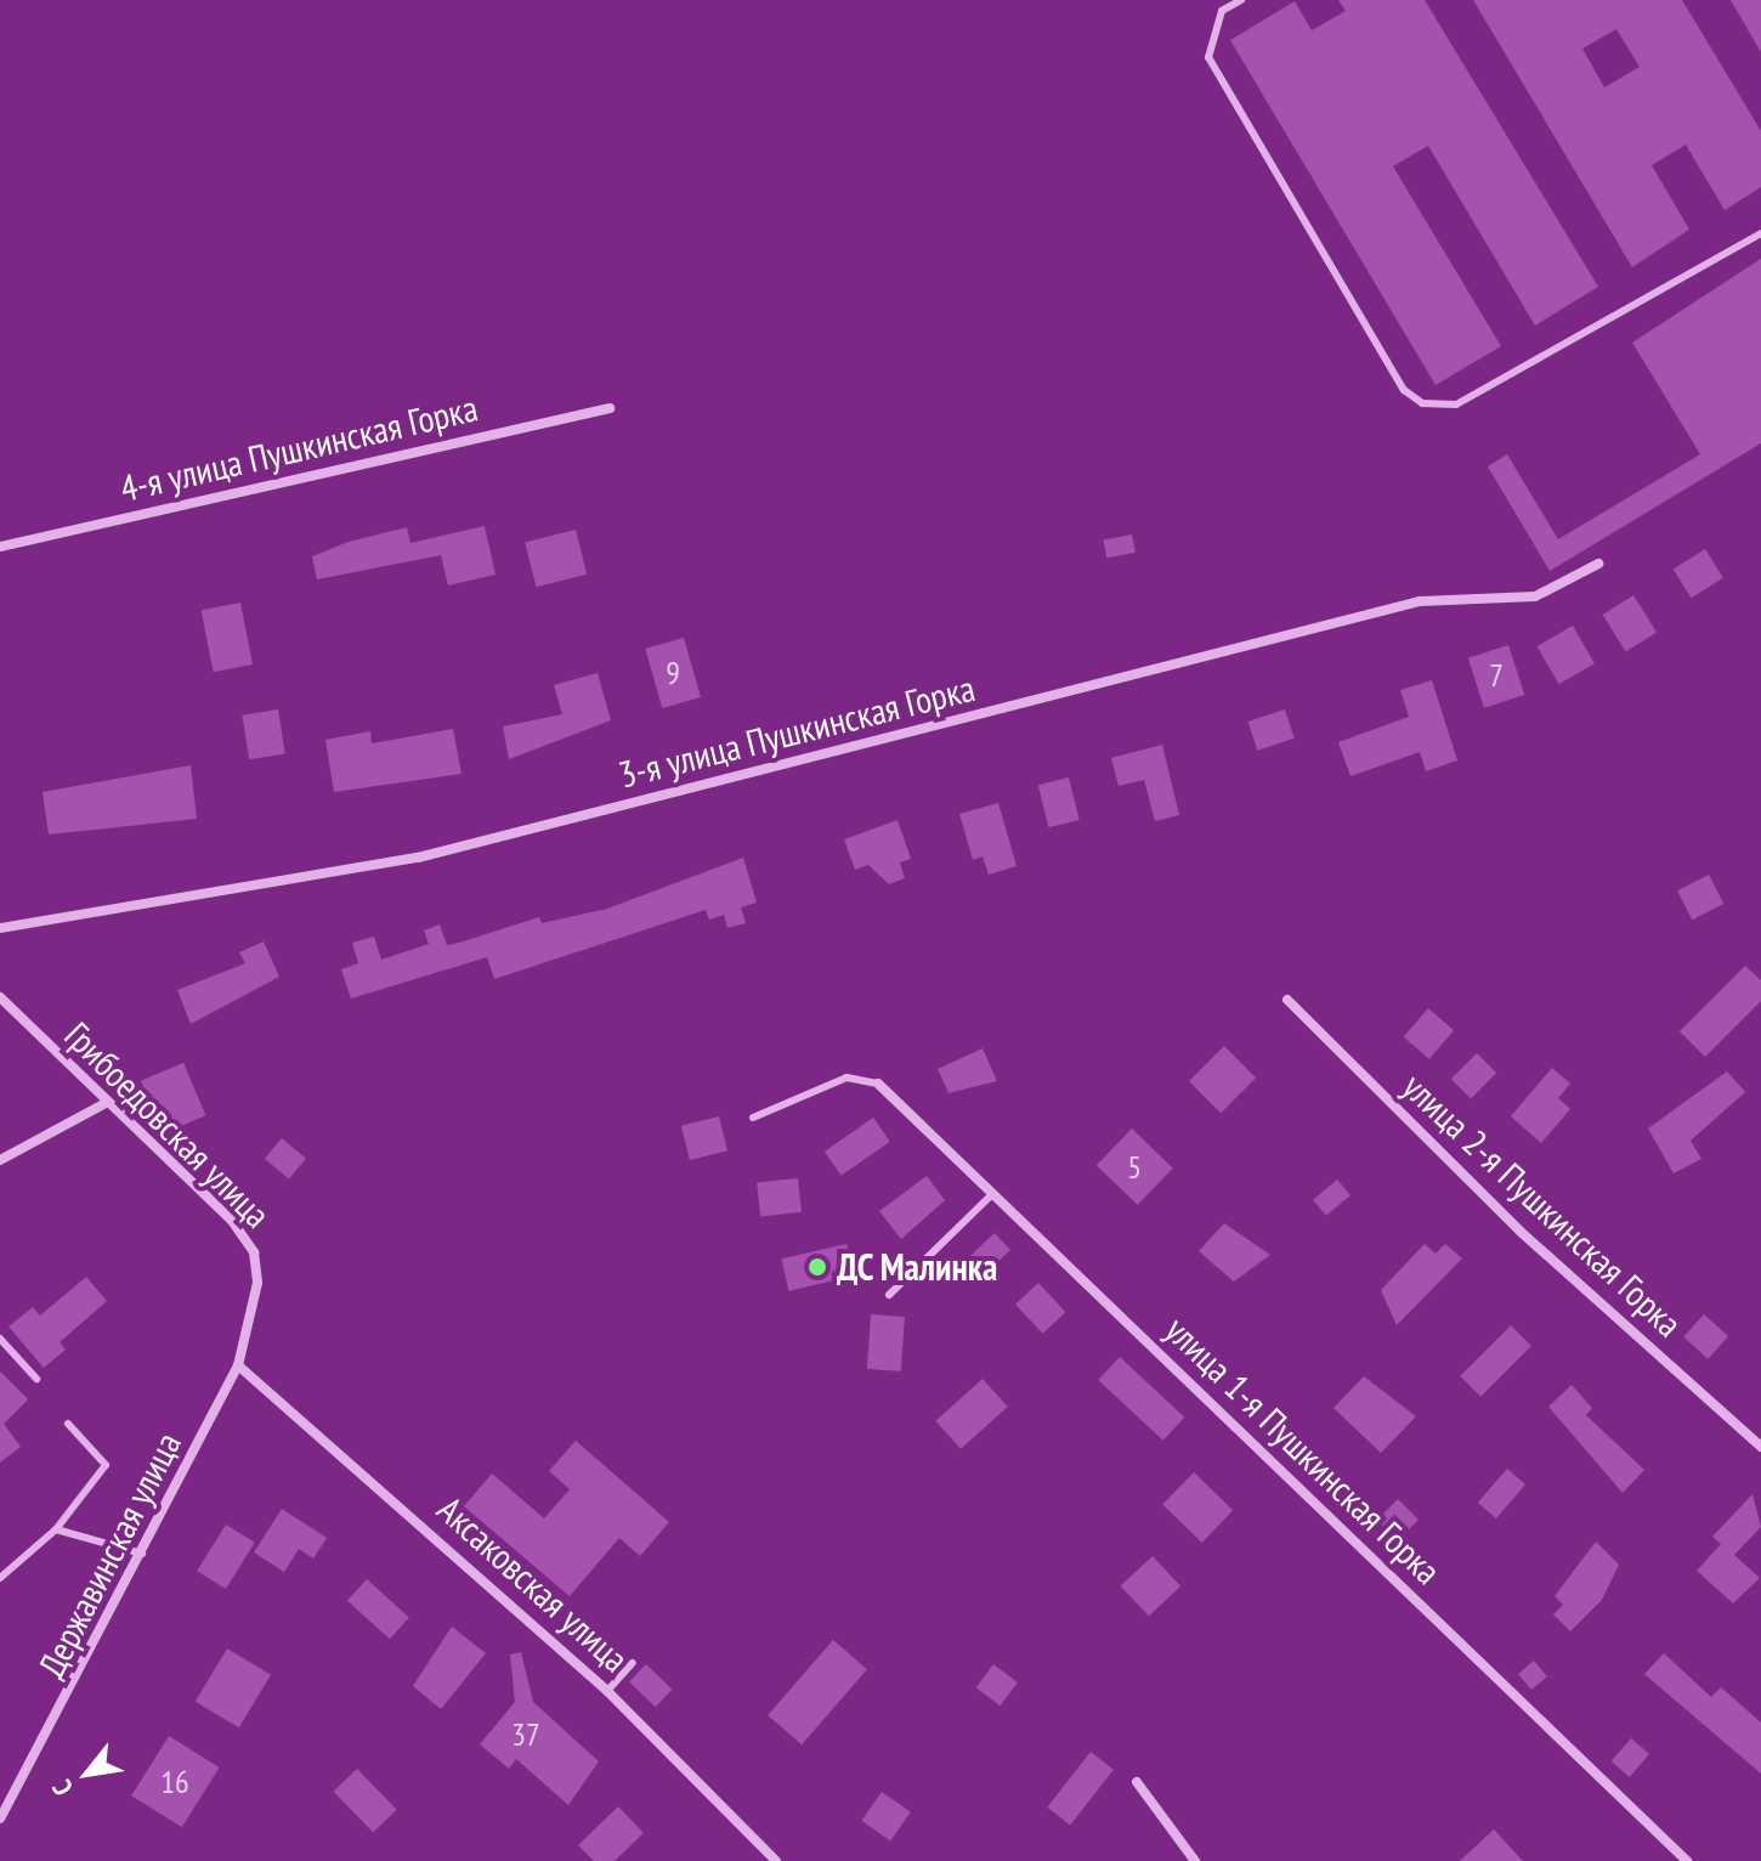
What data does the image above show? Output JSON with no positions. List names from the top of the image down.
{
  "streets": {
    "street": [
      "4-я улица Пушкинская Горка",
      "3-я улица Пушкинская Горка",
      "Грибоедовская улица",
      "улица 2-я Пушкинская Горка",
      "улица 1-я Пушкинская Горка",
      "Державинская улица",
      "Аксаковская улица"
    ]
  },
  "crossings": [
    ["Грибоедовская улица", "Державинская улица"],
    ["Грибоедовская улица", "Аксаковская улица"],
    ["Державинская улица", "Аксаковская улица"]
  ],
  "places": ["ДС Малинка"],
  "house_numbers": [
    "9",
    "7",
    "5",
    "37",
    "16"
  ],
  "north": "bottom left"
}
